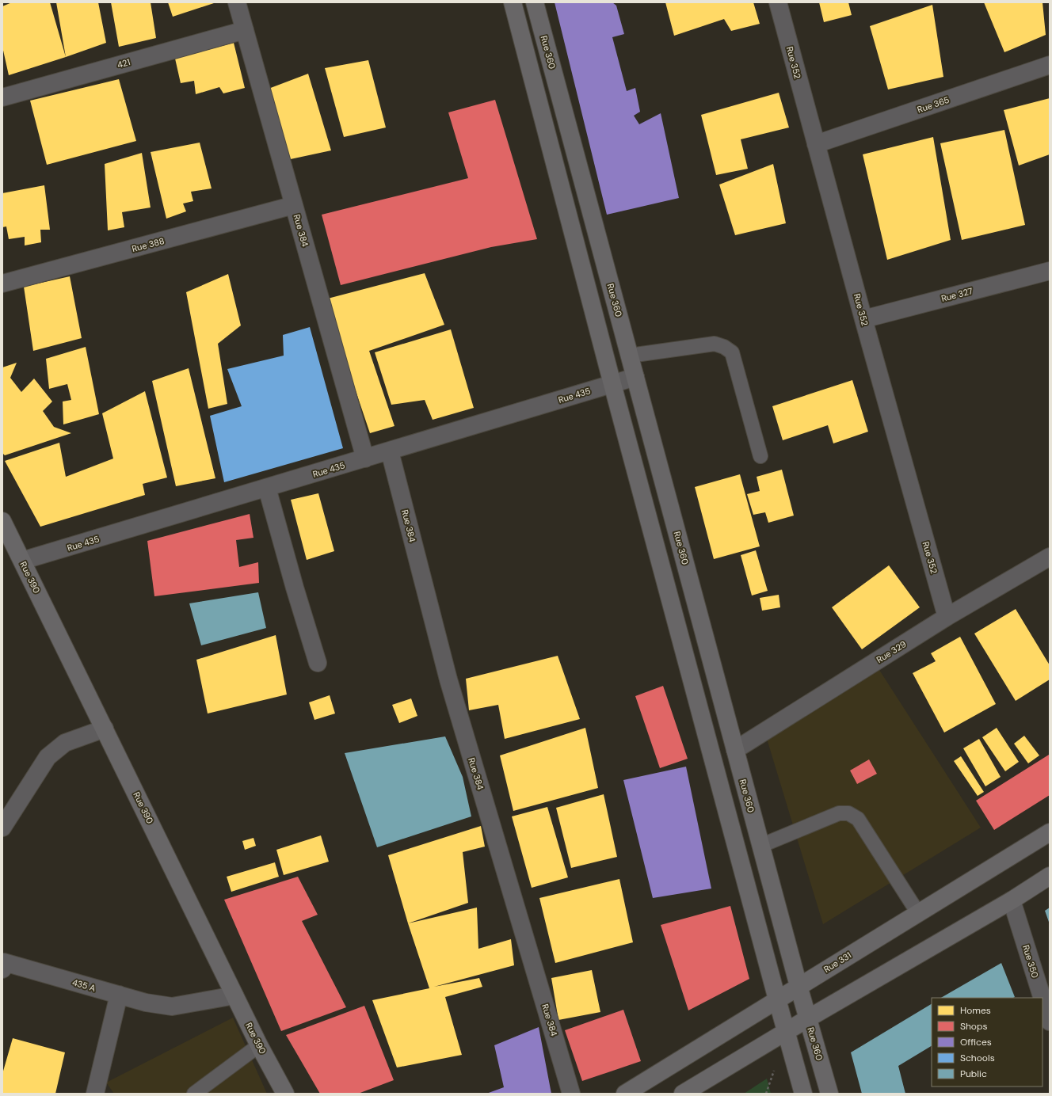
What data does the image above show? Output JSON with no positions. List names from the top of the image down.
{
  "streets": {
    "main road": ["Rue 360", "Rue 390", "Rue 331"],
    "street": [
      "Rue 352",
      "421",
      "Rue 365",
      "Rue 384",
      "Rue 388",
      "Rue 327",
      "Rue 435",
      "Rue 329",
      "Rue 350",
      "435 A"
    ]
  },
  "crossings": [
    ["Rue 360", "Rue 435"],
    ["Rue 360", "Rue 329"],
    ["Rue 360", "Rue 331"],
    ["Rue 352", "Rue 365"],
    ["Rue 352", "Rue 327"],
    ["Rue 352", "Rue 329"],
    ["421", "Rue 384"],
    ["Rue 384", "Rue 388"],
    ["Rue 384", "Rue 435"],
    ["Rue 435", "Rue 390"],
    ["Rue 390", "435 A"]
  ],
  "legend": [
    "Homes",
    "Shops",
    "Offices",
    "Schools",
    "Public"
  ]
}
